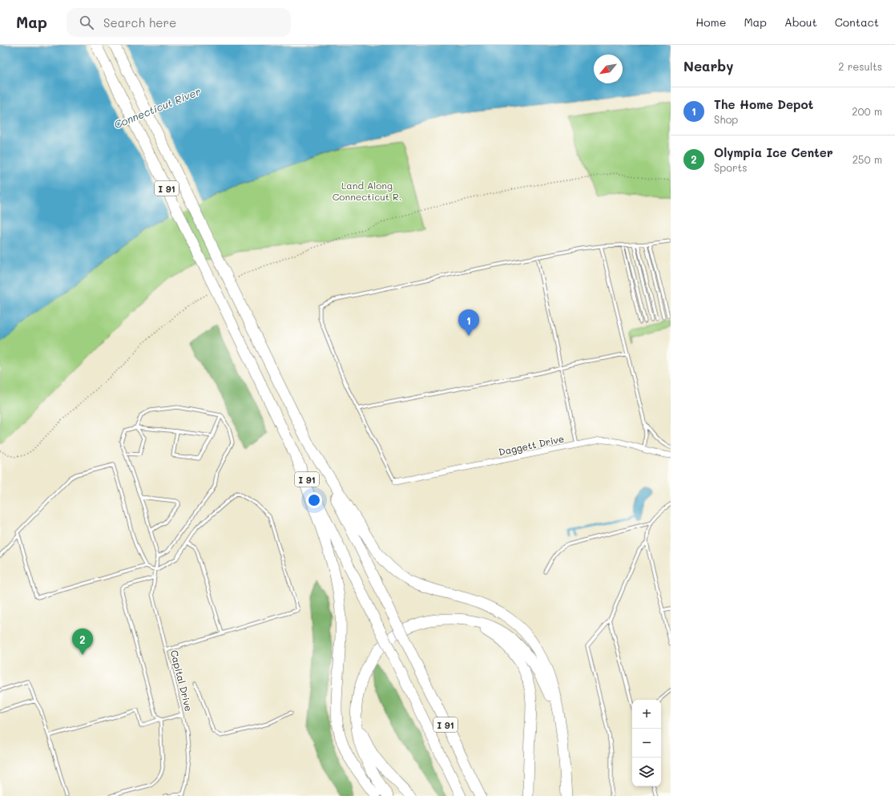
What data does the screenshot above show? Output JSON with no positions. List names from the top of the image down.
{
  "streets": {
    "highway": ["I 91"],
    "street": ["Daggett Drive"],
    "lane": ["Capital Drive"]
  },
  "water": ["Connecticut River"],
  "parks": ["Land Along Connecticut R."],
  "north": "bottom left",
  "page": {
    "header": "Map",
    "search": "Search here",
    "nav": [
      "Home",
      "Map",
      "About",
      "Contact"
    ],
    "heading": ["Nearby", "2 results"],
    "list": [
      {
        "mark": "1",
        "name": "The Home Depot",
        "note": "Shop",
        "value": "200 m"
      },
      {
        "mark": "2",
        "name": "Olympia Ice Center",
        "note": "Sports",
        "value": "250 m"
      }
    ],
    "pins": ["1", "2"],
    "map_buttons": ["+", "−"]
  }
}
